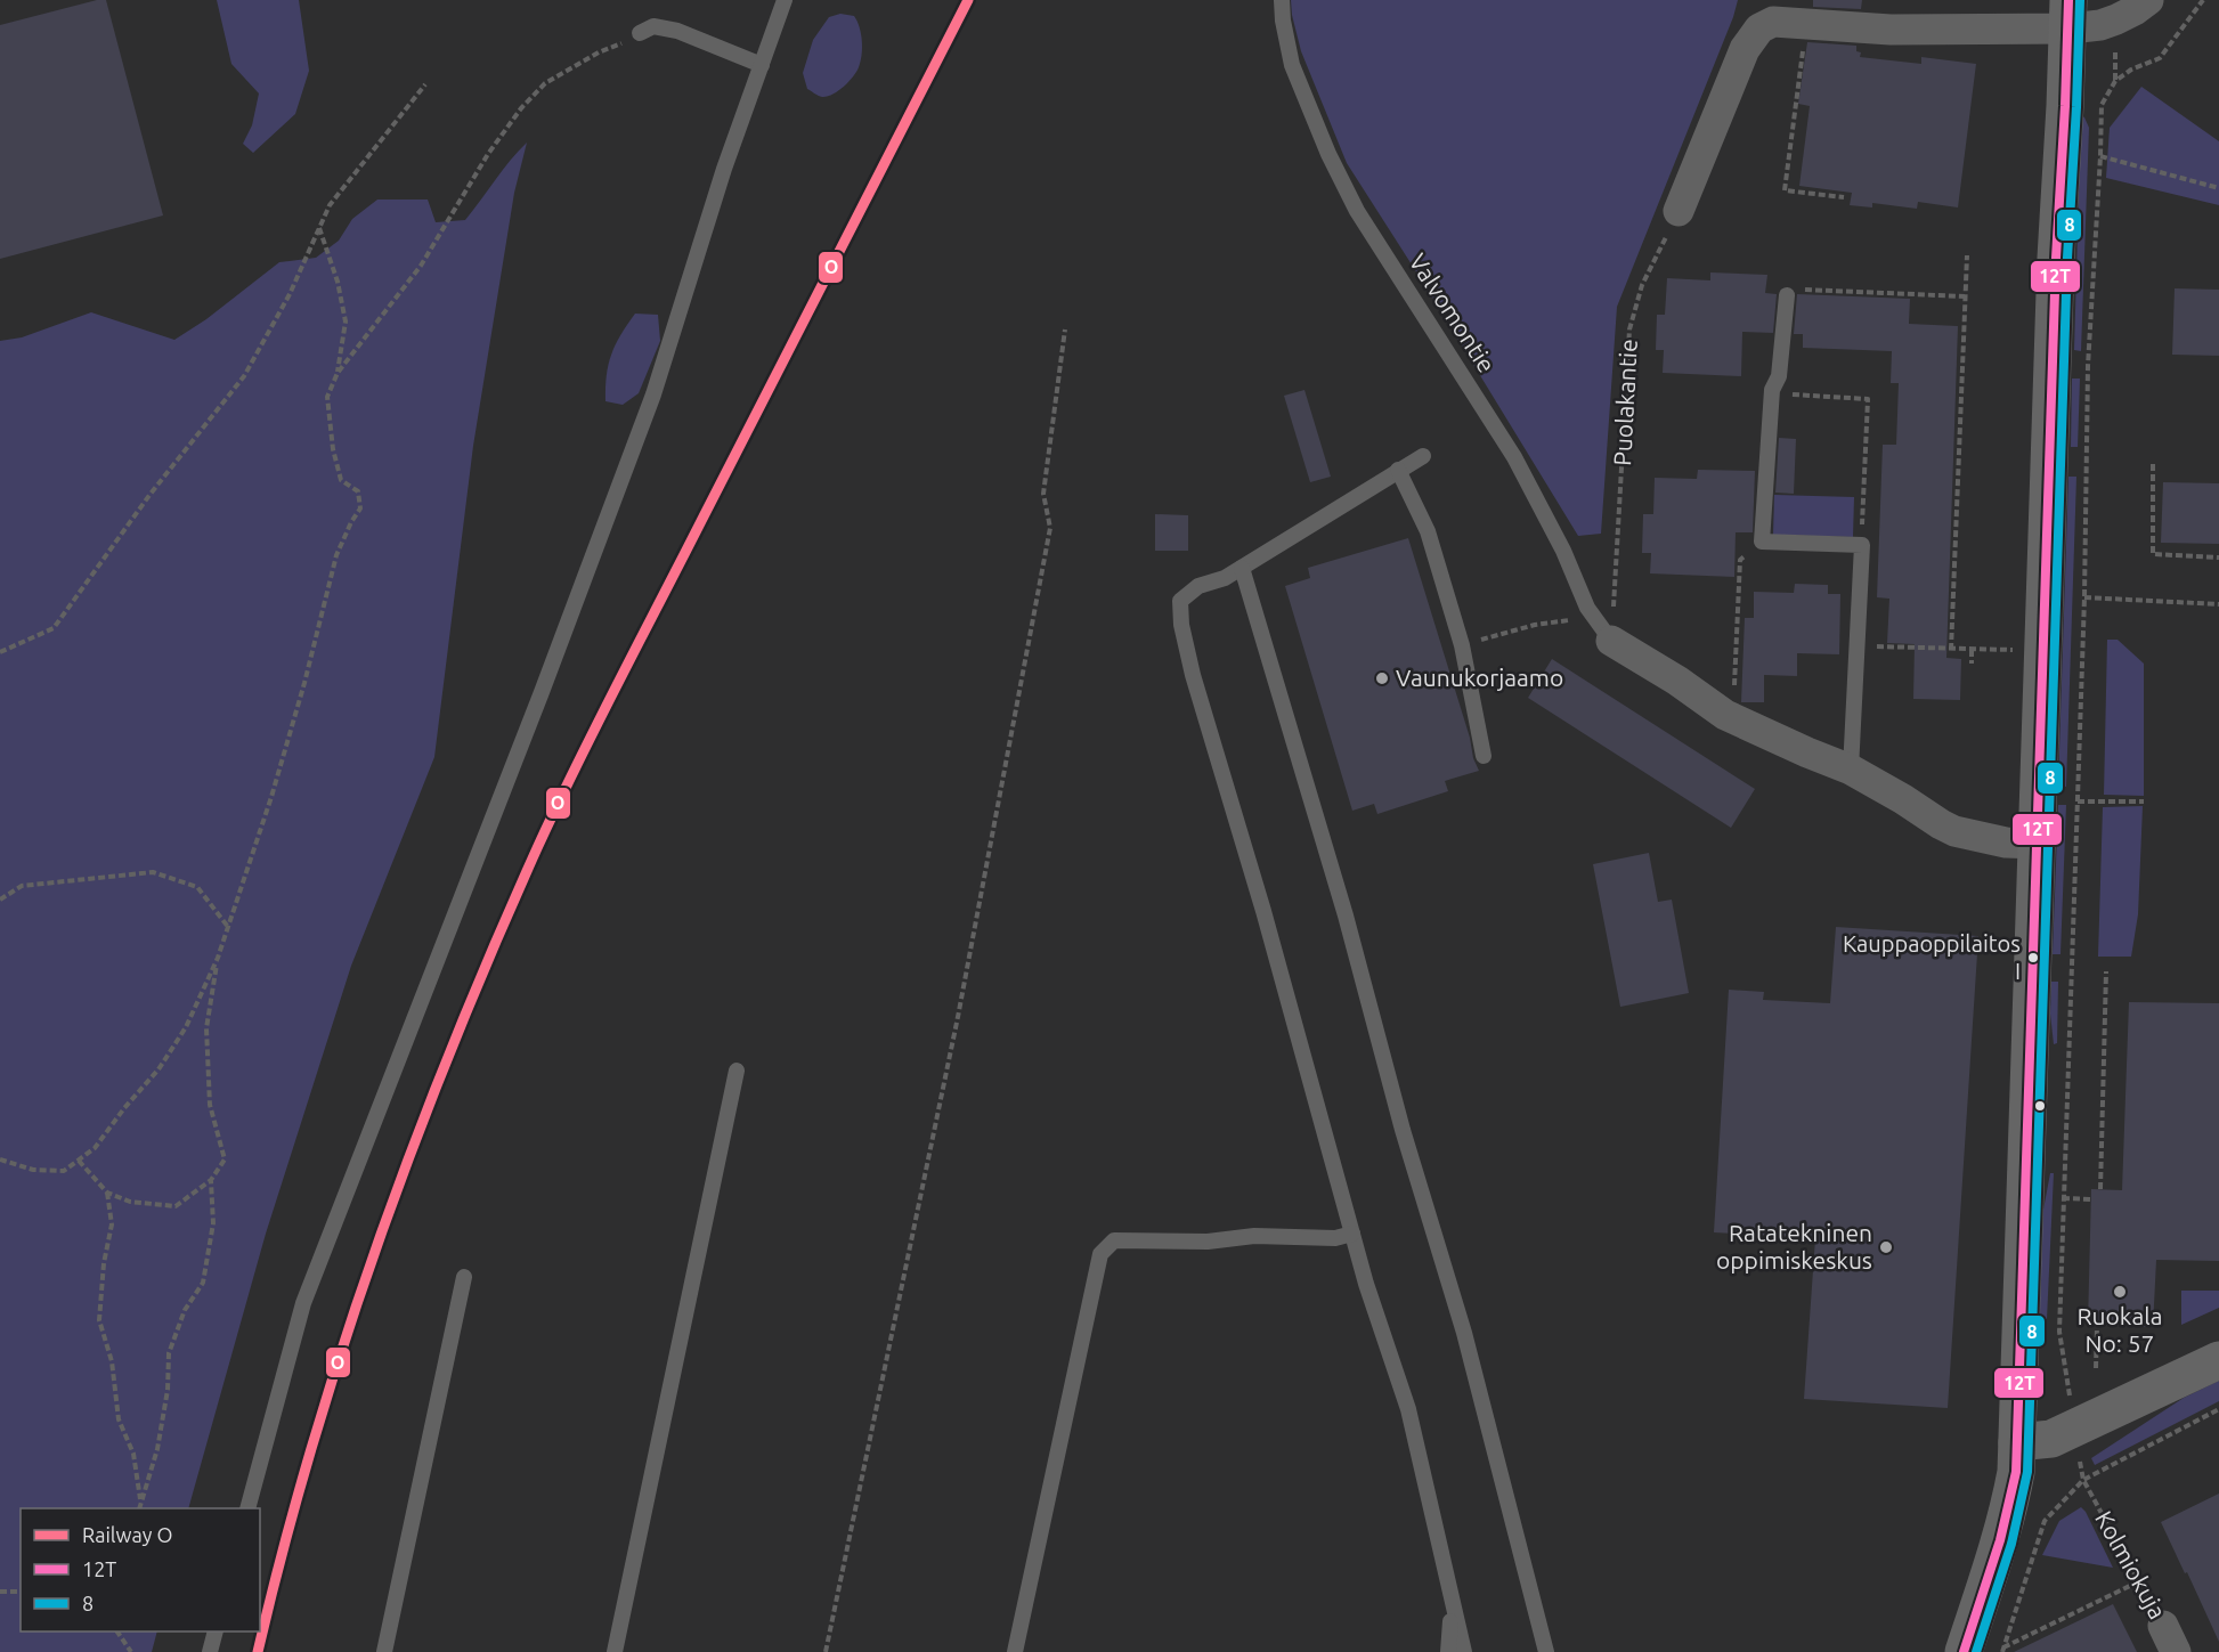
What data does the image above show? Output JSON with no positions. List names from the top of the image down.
{
  "streets": {
    "lane": ["Valvomontie"],
    "path": ["Puolakantie", "Kolmiokuja"]
  },
  "crossings": [
    ["Valvomontie", "Puolakantie"]
  ],
  "places": [
    "Vaunukorjaamo",
    "Kauppaoppilaitos I",
    "Ratatekninen oppimiskeskus",
    "Ruokala No: 57"
  ],
  "lines": ["rail line O", "transit line 12T", "transit line 8"],
  "legend": ["Railway O", "12T", "8"]
}
